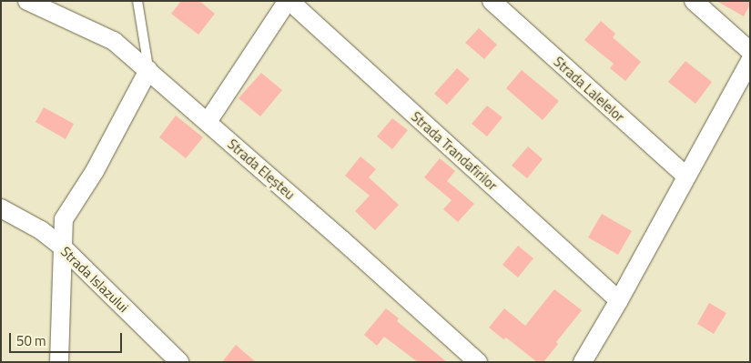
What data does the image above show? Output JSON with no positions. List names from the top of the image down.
{
  "streets": {
    "street": [
      "Strada Lalelelor",
      "Strada Trandafirilor",
      "Strada Eleșteu",
      "Strada Islazului"
    ]
  },
  "scale_bar": "50 m"
}
